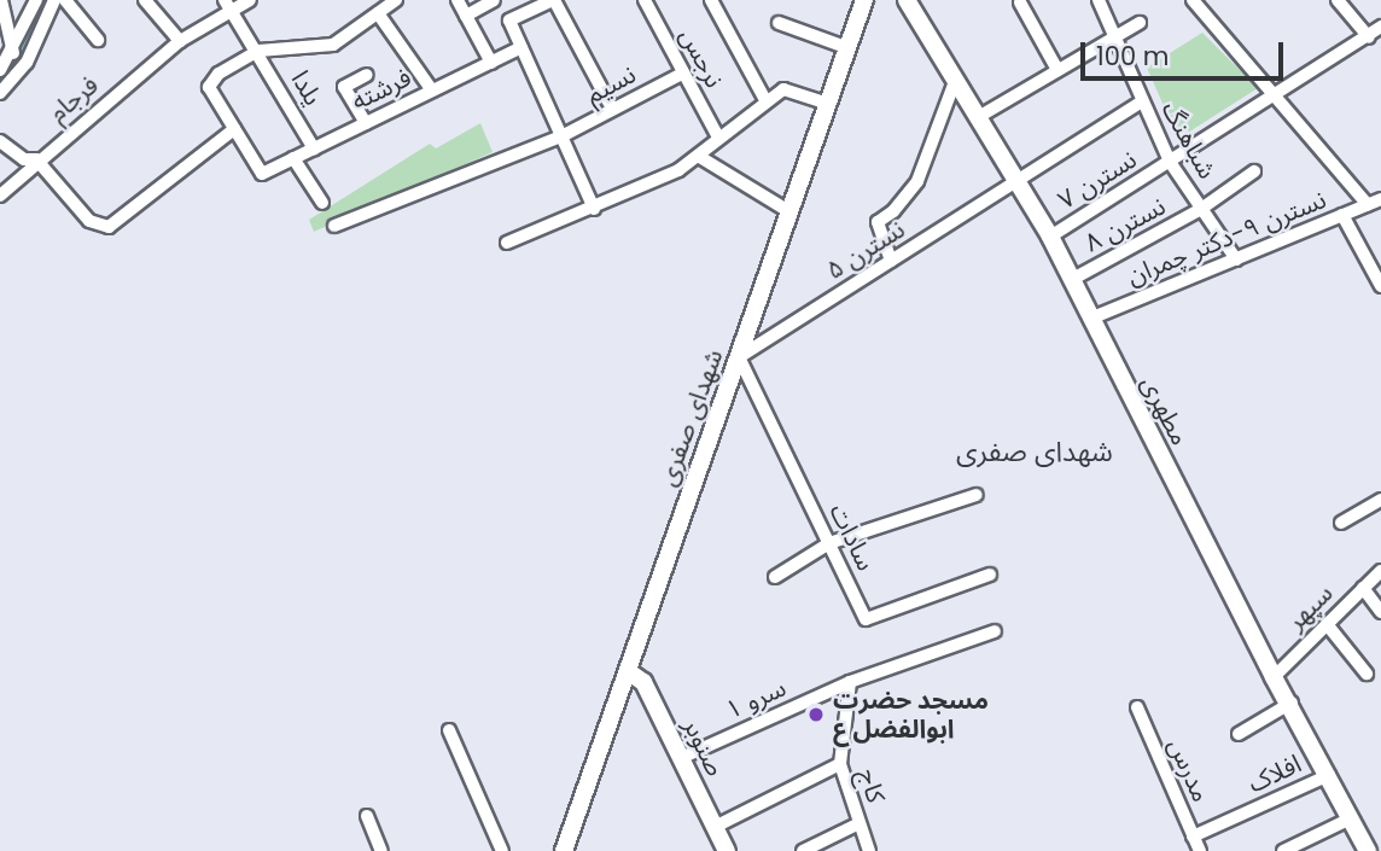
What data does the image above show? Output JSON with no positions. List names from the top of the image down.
{
  "streets": {
    "street": [
      "نرجس",
      "نسیم",
      "یلدا",
      "فرشته",
      "فرجام",
      "شباهنگ",
      "نسترن ۷",
      "نسترن ۸",
      "نسترن ۹-دکتر چمران",
      "نسترن ۵",
      "مطهری",
      "شهدای صفری",
      "سادات",
      "سپهر",
      "سرو ۱",
      "صنوبر",
      "مدرس",
      "افلاک",
      "کاج"
    ]
  },
  "crossings": [
    ["نرجس", "نسیم"],
    ["یلدا", "فرشته"],
    ["یلدا", "فرجام"],
    ["شباهنگ", "نسترن ۷"],
    ["شباهنگ", "نسترن ۸"],
    ["شباهنگ", "نسترن ۹-دکتر چمران"],
    ["شباهنگ", "نسترن ۵"],
    ["نسترن ۷", "مطهری"],
    ["نسترن ۸", "مطهری"],
    ["نسترن ۹-دکتر چمران", "مطهری"],
    ["نسترن ۵", "مطهری"],
    ["نسترن ۵", "شهدای صفری"],
    ["نسترن ۵", "سادات"],
    ["مطهری", "سپهر"],
    ["مطهری", "افلاک"],
    ["شهدای صفری", "سادات"],
    ["شهدای صفری", "صنوبر"],
    ["سرو ۱", "صنوبر"],
    ["سرو ۱", "کاج"],
    ["مدرس", "افلاک"]
  ],
  "districts": ["شهدای صفری"],
  "places": ["مسجد حضرت ابوالفضل ع"],
  "scale_bar": "100 m"
}
